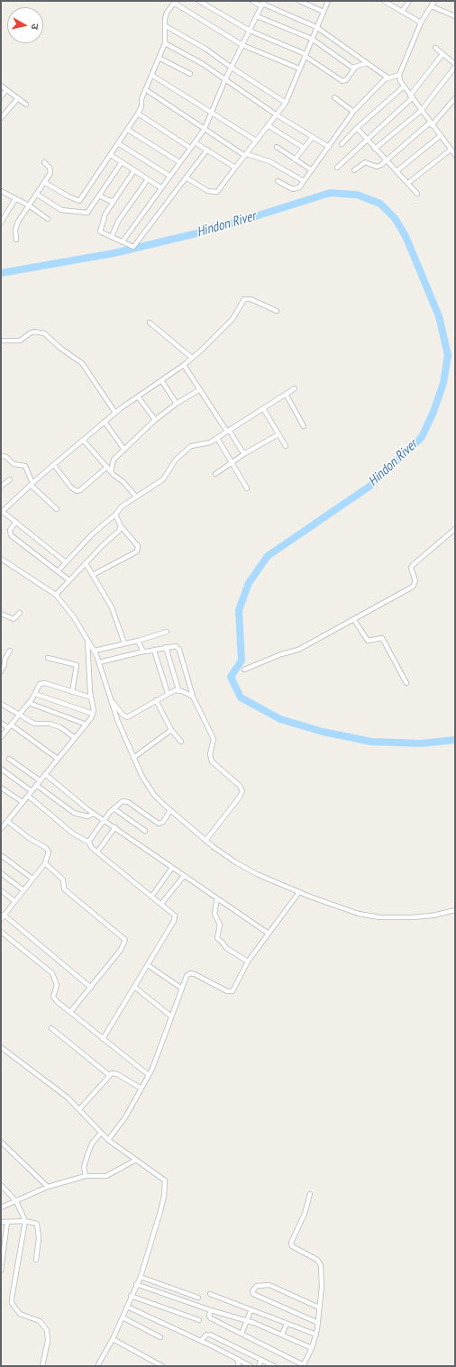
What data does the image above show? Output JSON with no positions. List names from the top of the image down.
{
  "water": ["Hindon River"],
  "north": "right"
}
